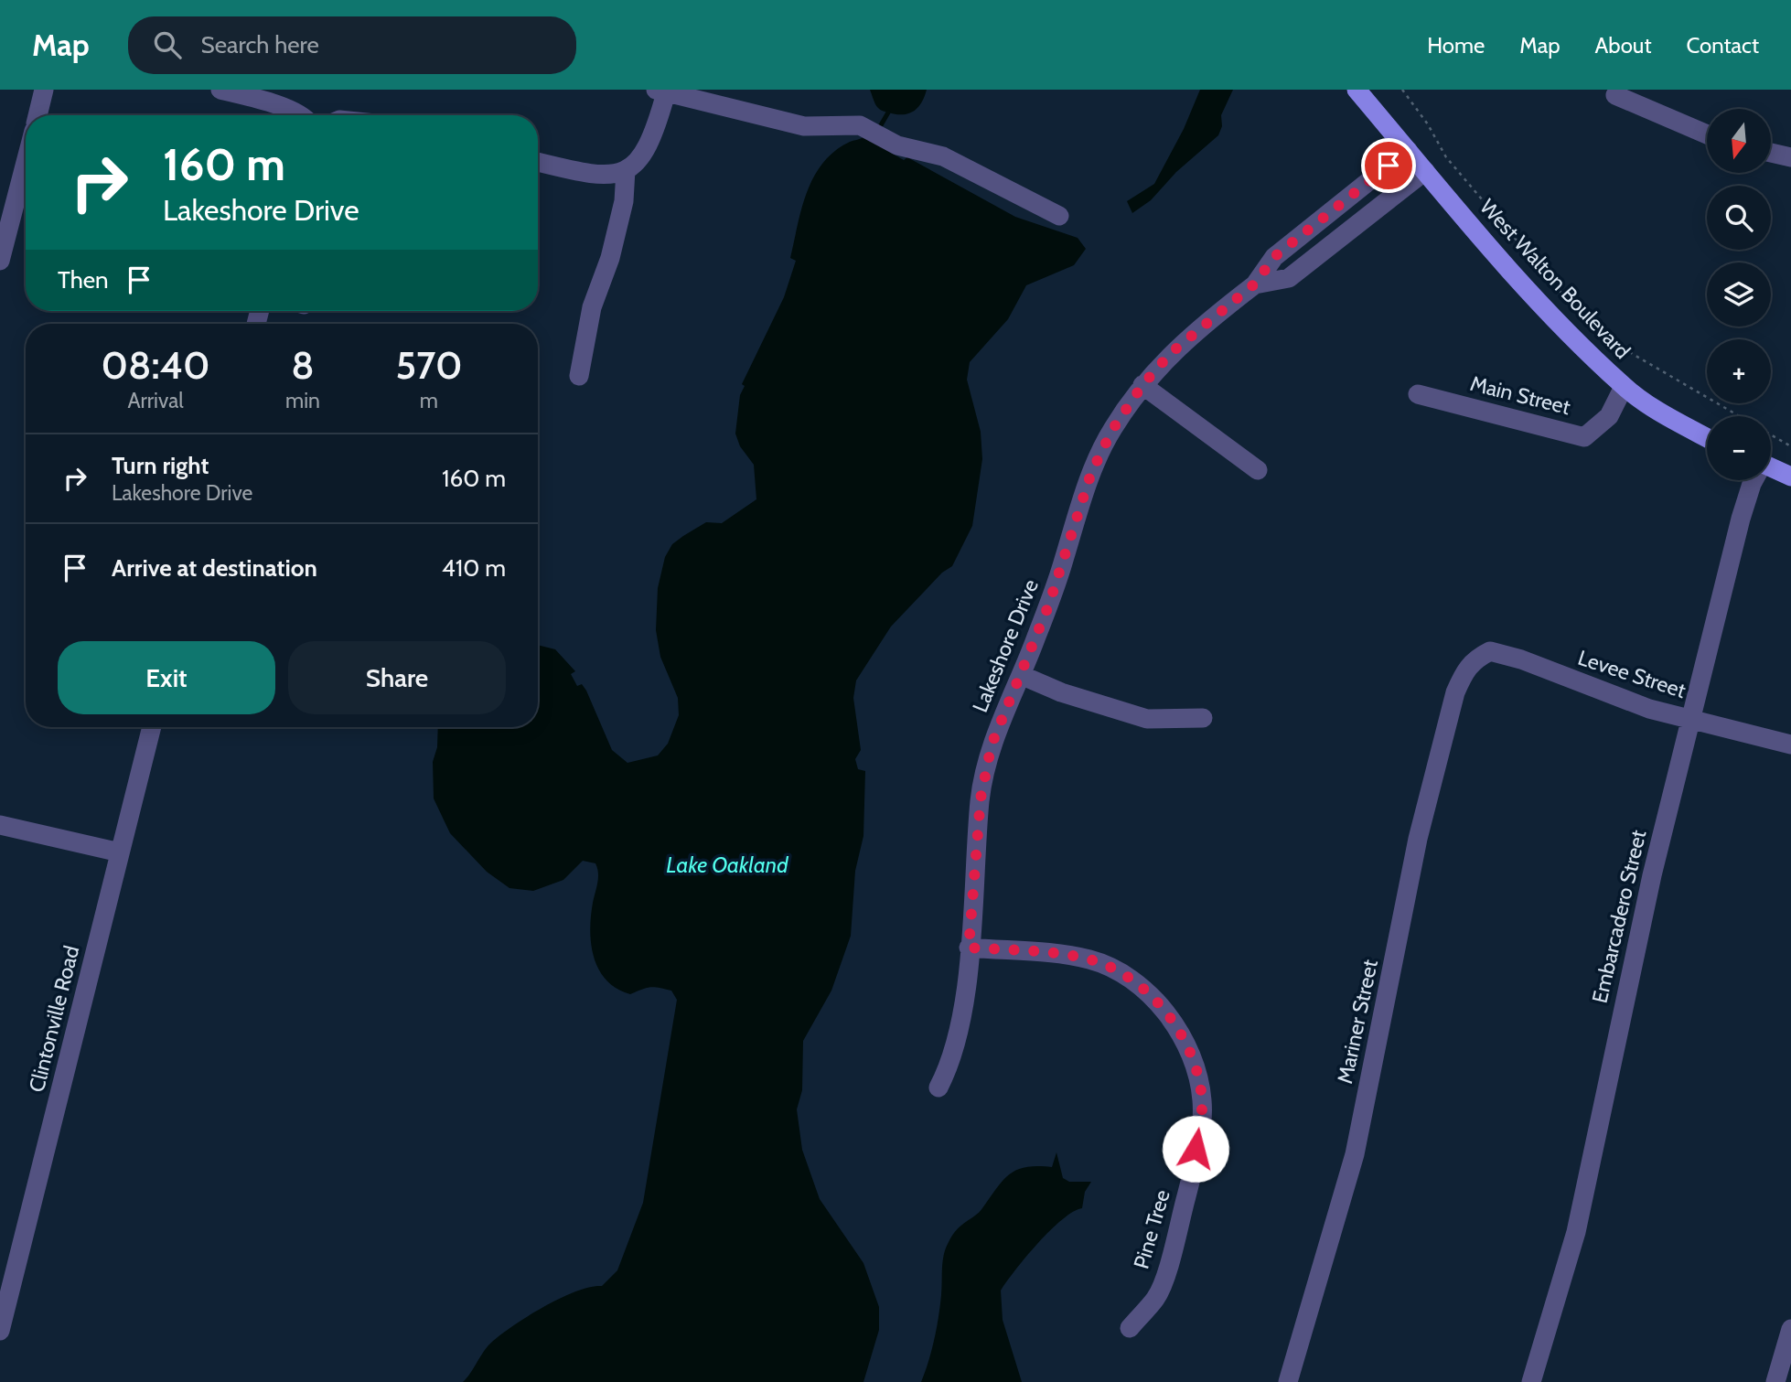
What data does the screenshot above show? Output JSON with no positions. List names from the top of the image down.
{
  "streets": {
    "main road": ["West Walton Boulevard"],
    "street": [
      "Main Street",
      "Lakeshore Drive",
      "Levee Street",
      "Embarcadero Street",
      "Clintonville Road",
      "Mariner Street",
      "Pine Tree"
    ]
  },
  "crossings": [
    ["West Walton Boulevard", "Main Street"],
    ["West Walton Boulevard", "Lakeshore Drive"],
    ["Lakeshore Drive", "Pine Tree"],
    ["Levee Street", "Embarcadero Street"],
    ["Levee Street", "Mariner Street"]
  ],
  "water": ["Lake Oakland"],
  "north": "bottom",
  "page": {
    "header": "Map",
    "search": "Search here",
    "nav": [
      "Home",
      "Map",
      "About",
      "Contact"
    ],
    "map_buttons": ["+", "−"],
    "turn": ["160 m", "Lakeshore Drive"],
    "then": "Then",
    "eta": [
      "08:40",
      "Arrival",
      "8",
      "min",
      "570",
      "m"
    ],
    "list": [
      {
        "name": "Turn right",
        "note": "Lakeshore Drive",
        "value": "160 m"
      },
      {
        "name": "Arrive at destination",
        "value": "410 m"
      }
    ],
    "buttons": ["Exit", "Share"]
  }
}
